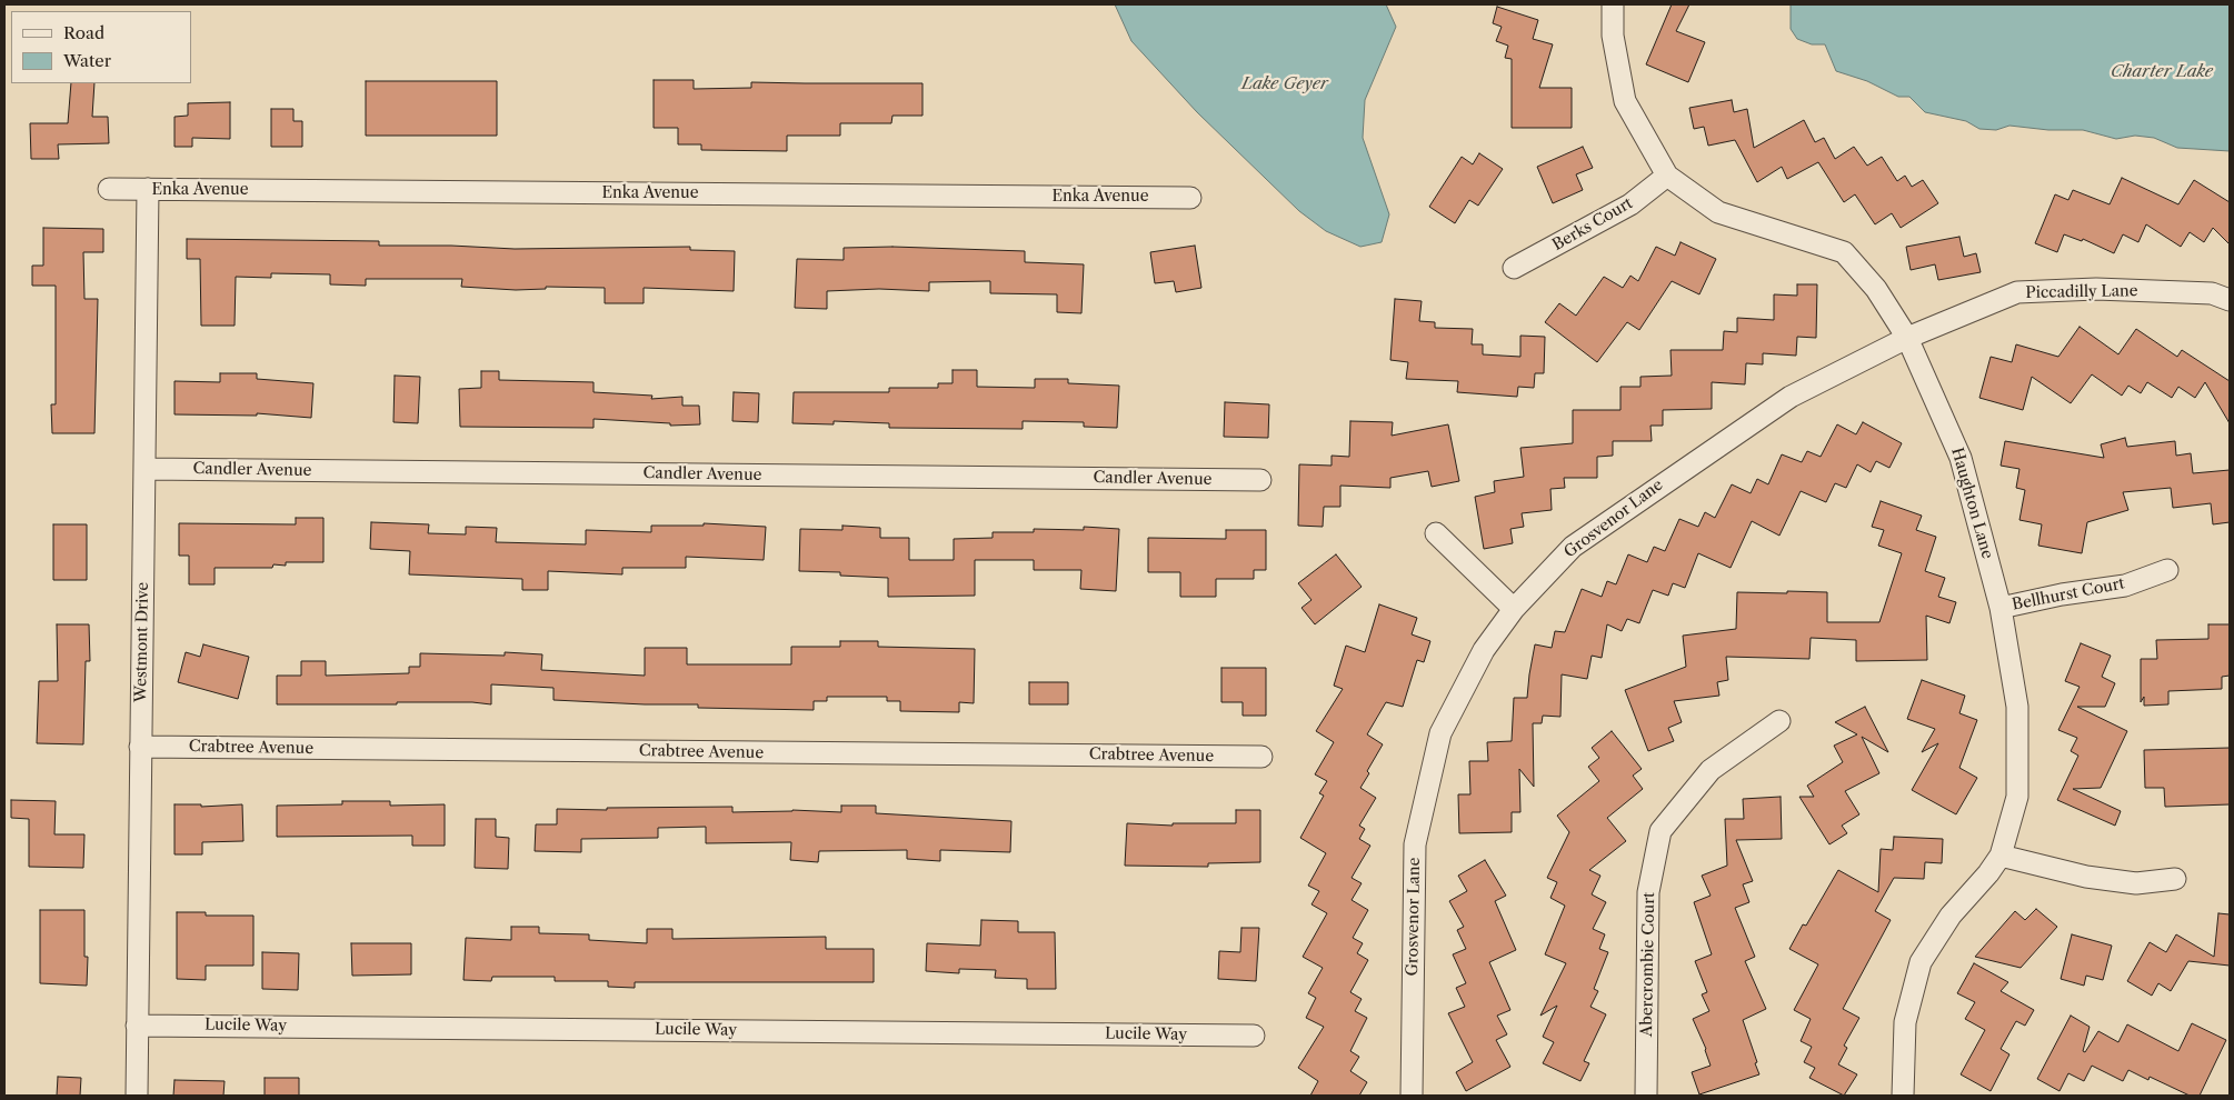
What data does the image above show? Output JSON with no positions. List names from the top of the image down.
{
  "streets": {
    "street": [
      "Enka Avenue",
      "Berks Court",
      "Piccadilly Lane",
      "Candler Avenue",
      "Haughton Lane",
      "Grosvenor Lane",
      "Bellhurst Court",
      "Westmont Drive",
      "Crabtree Avenue",
      "Abercrombie Court",
      "Lucile Way"
    ]
  },
  "crossings": [
    ["Enka Avenue", "Westmont Drive"],
    ["Berks Court", "Haughton Lane"],
    ["Piccadilly Lane", "Haughton Lane"],
    ["Piccadilly Lane", "Grosvenor Lane"],
    ["Candler Avenue", "Westmont Drive"],
    ["Haughton Lane", "Grosvenor Lane"],
    ["Haughton Lane", "Bellhurst Court"],
    ["Westmont Drive", "Crabtree Avenue"],
    ["Westmont Drive", "Lucile Way"]
  ],
  "water": ["Charter Lake", "Lake Geyer"],
  "legend": ["Road", "Water"]
}
